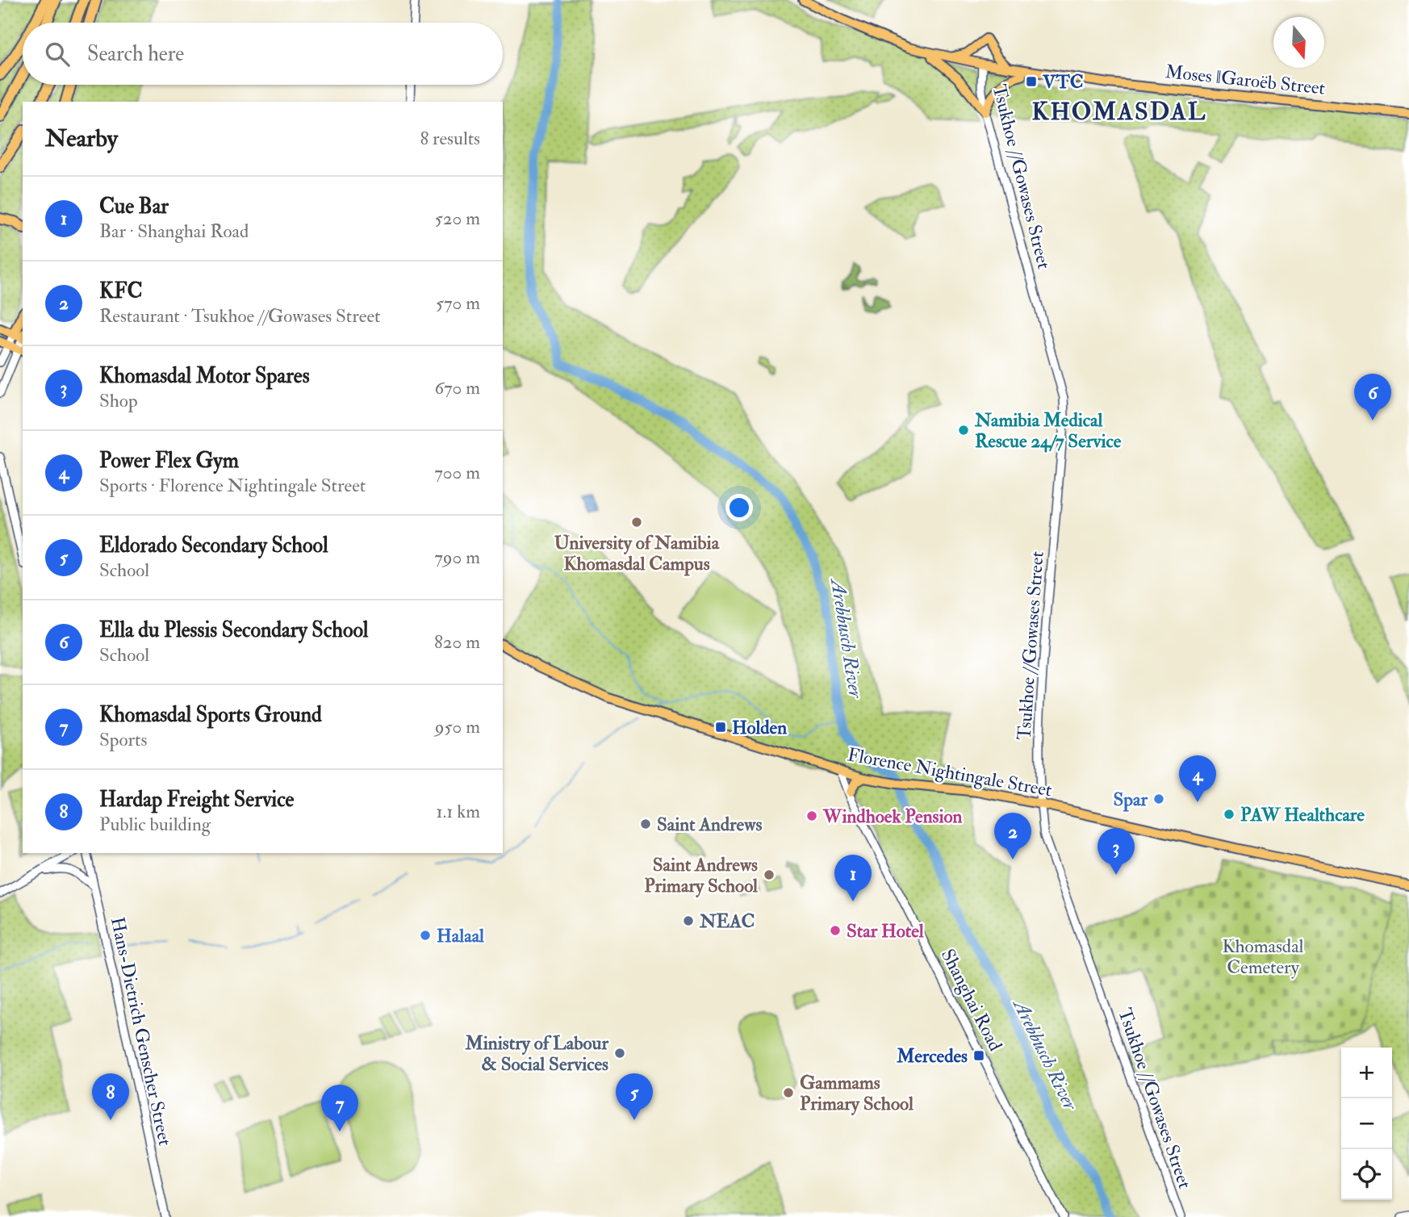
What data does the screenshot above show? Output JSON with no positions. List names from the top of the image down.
{
  "streets": {
    "main road": ["Moses ǁGaroëb Street", "Florence Nightingale Street"],
    "street": ["Tsukhoe //Gowases Street", "Shanghai Road", "Hans-Dietrich Genscher Street"]
  },
  "crossings": [
    ["Moses ǁGaroëb Street", "Tsukhoe //Gowases Street"],
    ["Tsukhoe //Gowases Street", "Florence Nightingale Street"],
    ["Florence Nightingale Street", "Shanghai Road"]
  ],
  "districts": ["KHOMASDAL"],
  "water": ["Arebbusch River"],
  "parks": ["Khomasdal Cemetery"],
  "places": {
    "transit": ["VTC", "Holden", "Mercedes"],
    "other": [
      "Namibia Medical Rescue 24/7 Service",
      "University of Namibia Khomasdal Campus",
      "Spar",
      "PAW Healthcare",
      "Windhoek Pension",
      "Saint Andrews",
      "Saint Andrews Primary School",
      "NEAC",
      "Star Hotel",
      "Halaal",
      "Ministry of Labour & Social Services",
      "Gammams Primary School"
    ]
  },
  "north": "bottom",
  "page": {
    "search": "Search here",
    "heading": ["Nearby", "8 results"],
    "list": [
      {
        "mark": "1",
        "name": "Cue Bar",
        "note": "Bar · Shanghai Road",
        "value": "520 m"
      },
      {
        "mark": "2",
        "name": "KFC",
        "note": "Restaurant · Tsukhoe //Gowases Street",
        "value": "570 m"
      },
      {
        "mark": "3",
        "name": "Khomasdal Motor Spares",
        "note": "Shop",
        "value": "670 m"
      },
      {
        "mark": "4",
        "name": "Power Flex Gym",
        "note": "Sports · Florence Nightingale Street",
        "value": "700 m"
      },
      {
        "mark": "5",
        "name": "Eldorado Secondary School",
        "note": "School",
        "value": "790 m"
      },
      {
        "mark": "6",
        "name": "Ella du Plessis Secondary School",
        "note": "School",
        "value": "820 m"
      },
      {
        "mark": "7",
        "name": "Khomasdal Sports Ground",
        "note": "Sports",
        "value": "950 m"
      },
      {
        "mark": "8",
        "name": "Hardap Freight Service",
        "note": "Public building",
        "value": "1.1 km"
      }
    ],
    "pins": [
      "6",
      "4",
      "2",
      "3",
      "1",
      "5",
      "8",
      "7"
    ],
    "map_buttons": ["+", "−"]
  }
}
